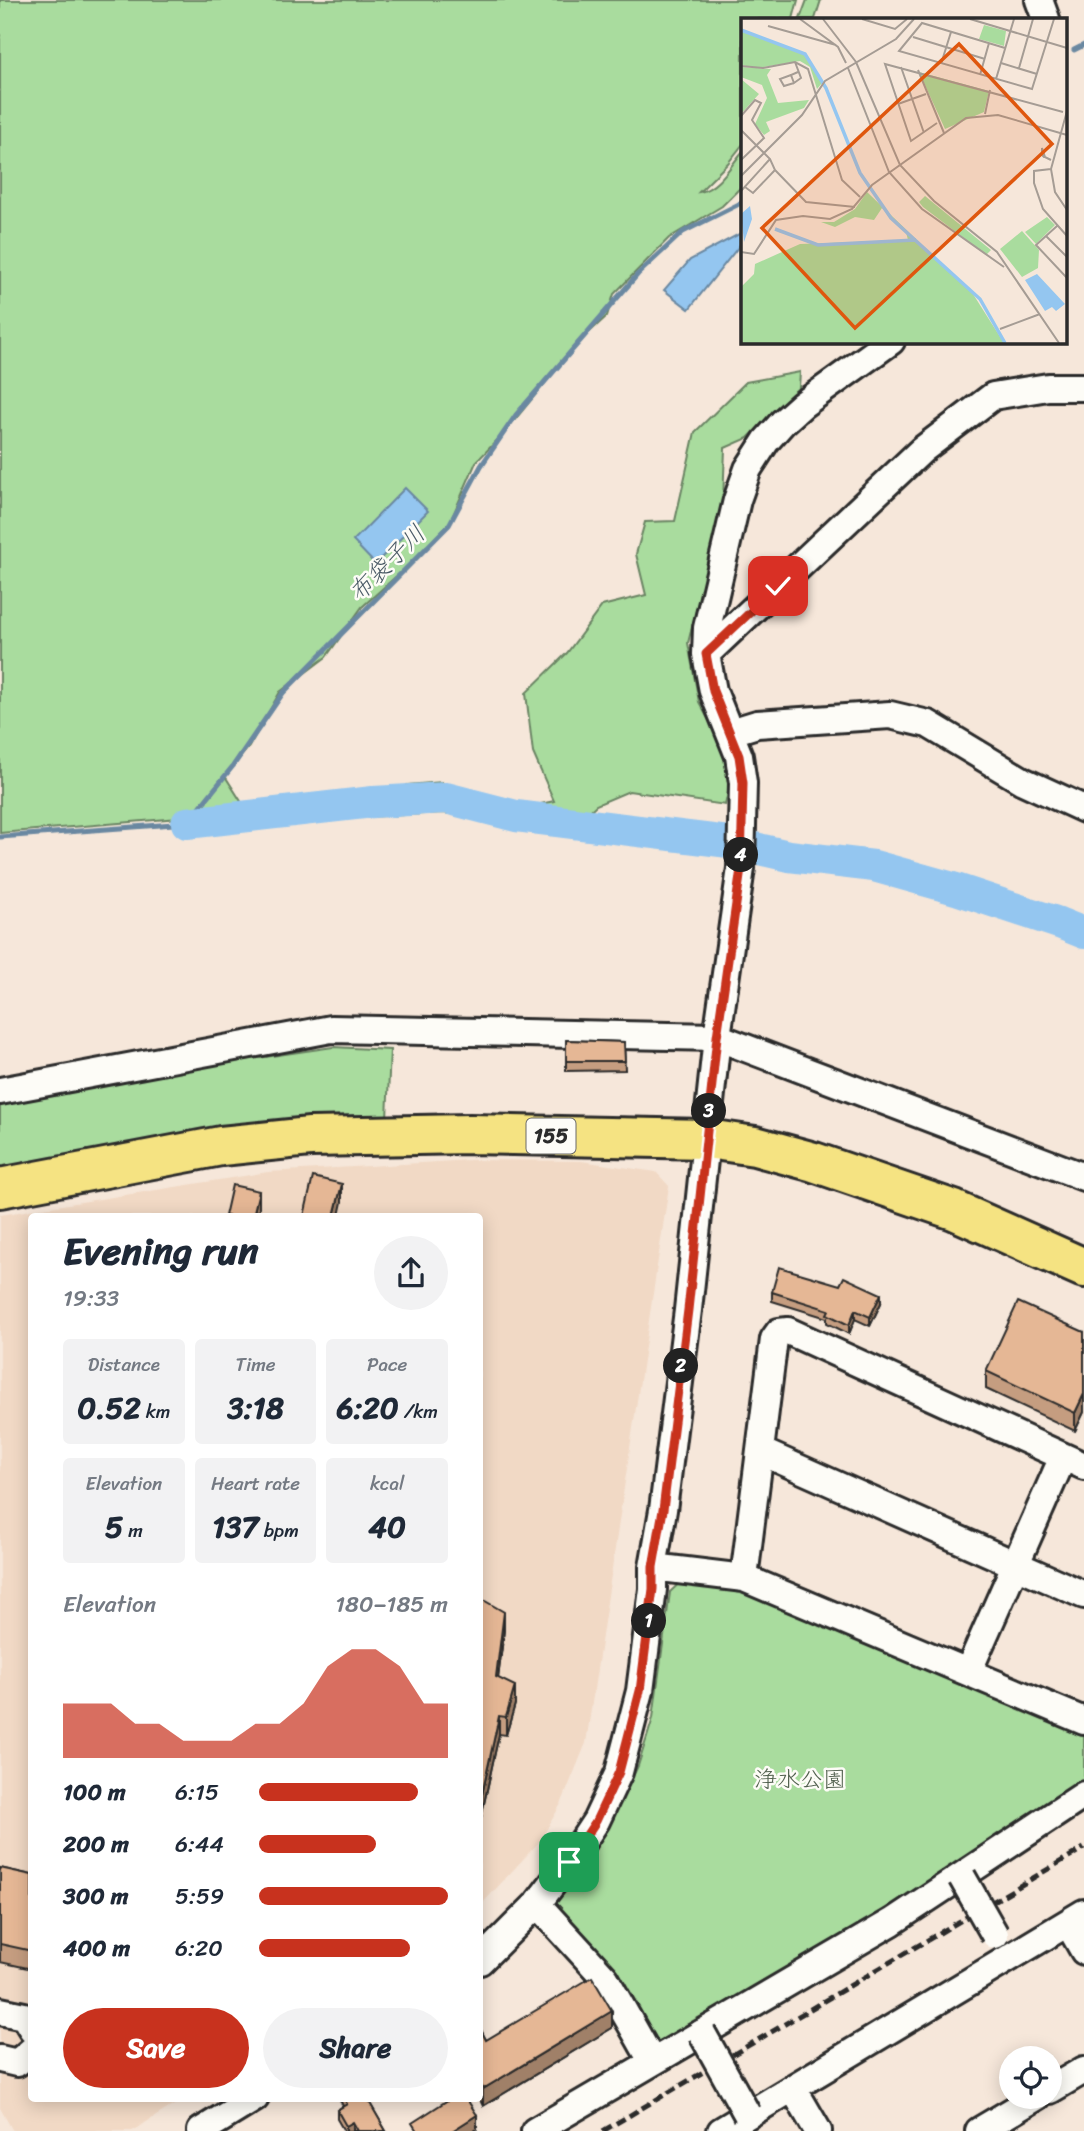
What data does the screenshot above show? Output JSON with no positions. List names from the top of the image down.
{
  "streets": {
    "highway": ["155"]
  },
  "water": ["布袋子川"],
  "parks": ["浄水公園"],
  "page": {
    "pins": [
      "4",
      "3",
      "2",
      "1"
    ],
    "heading": ["Evening run", "19:33"],
    "stats": [
      ["Distance", "0.52 km"],
      ["Time", "3:18"],
      ["Pace", "6:20 /km"],
      ["Elevation", "5 m"],
      ["Heart rate", "137 bpm"],
      ["kcal", "40"]
    ],
    "chart": ["Elevation", "180–185 m"],
    "list": [
      {
        "name": "100 m",
        "note": "6:15"
      },
      {
        "name": "200 m",
        "note": "6:44"
      },
      {
        "name": "300 m",
        "note": "5:59"
      },
      {
        "name": "400 m",
        "note": "6:20"
      }
    ],
    "buttons": ["Save", "Share"]
  }
}
